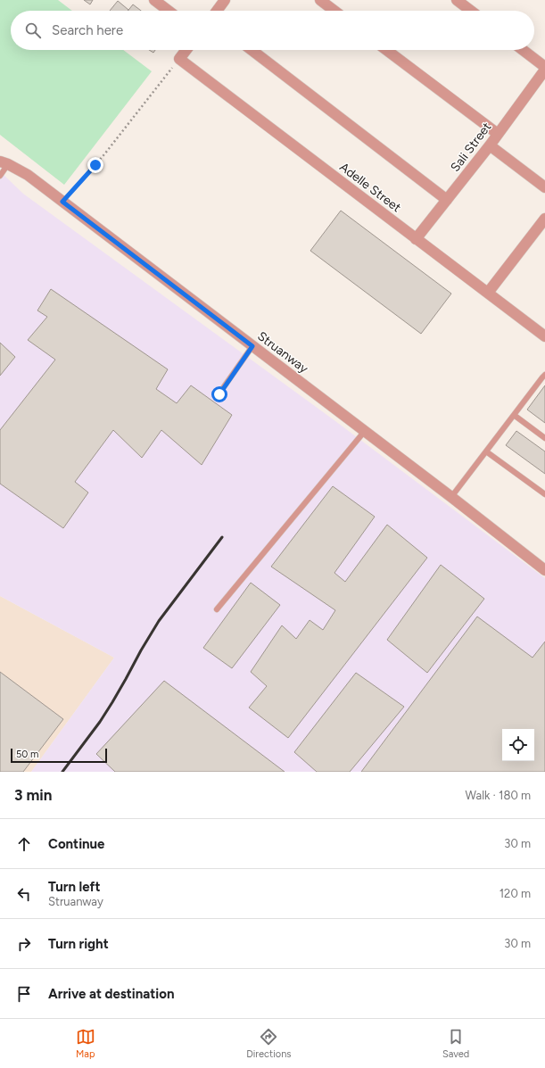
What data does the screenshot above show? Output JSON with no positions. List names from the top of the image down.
{
  "streets": {
    "street": ["Sali Street", "Adelle Street", "Struanway"]
  },
  "crossings": [
    ["Sali Street", "Adelle Street"]
  ],
  "scale_bar": "50 m",
  "page": {
    "search": "Search here",
    "scale": "50 m",
    "heading": ["3 min", "Walk · 180 m"],
    "list": [
      ["Continue", "30 m"],
      ["Turn left", "Struanway", "120 m"],
      ["Turn right", "30 m"],
      "Arrive at destination"
    ],
    "nav": ["Map", "Directions", "Saved"]
  }
}
